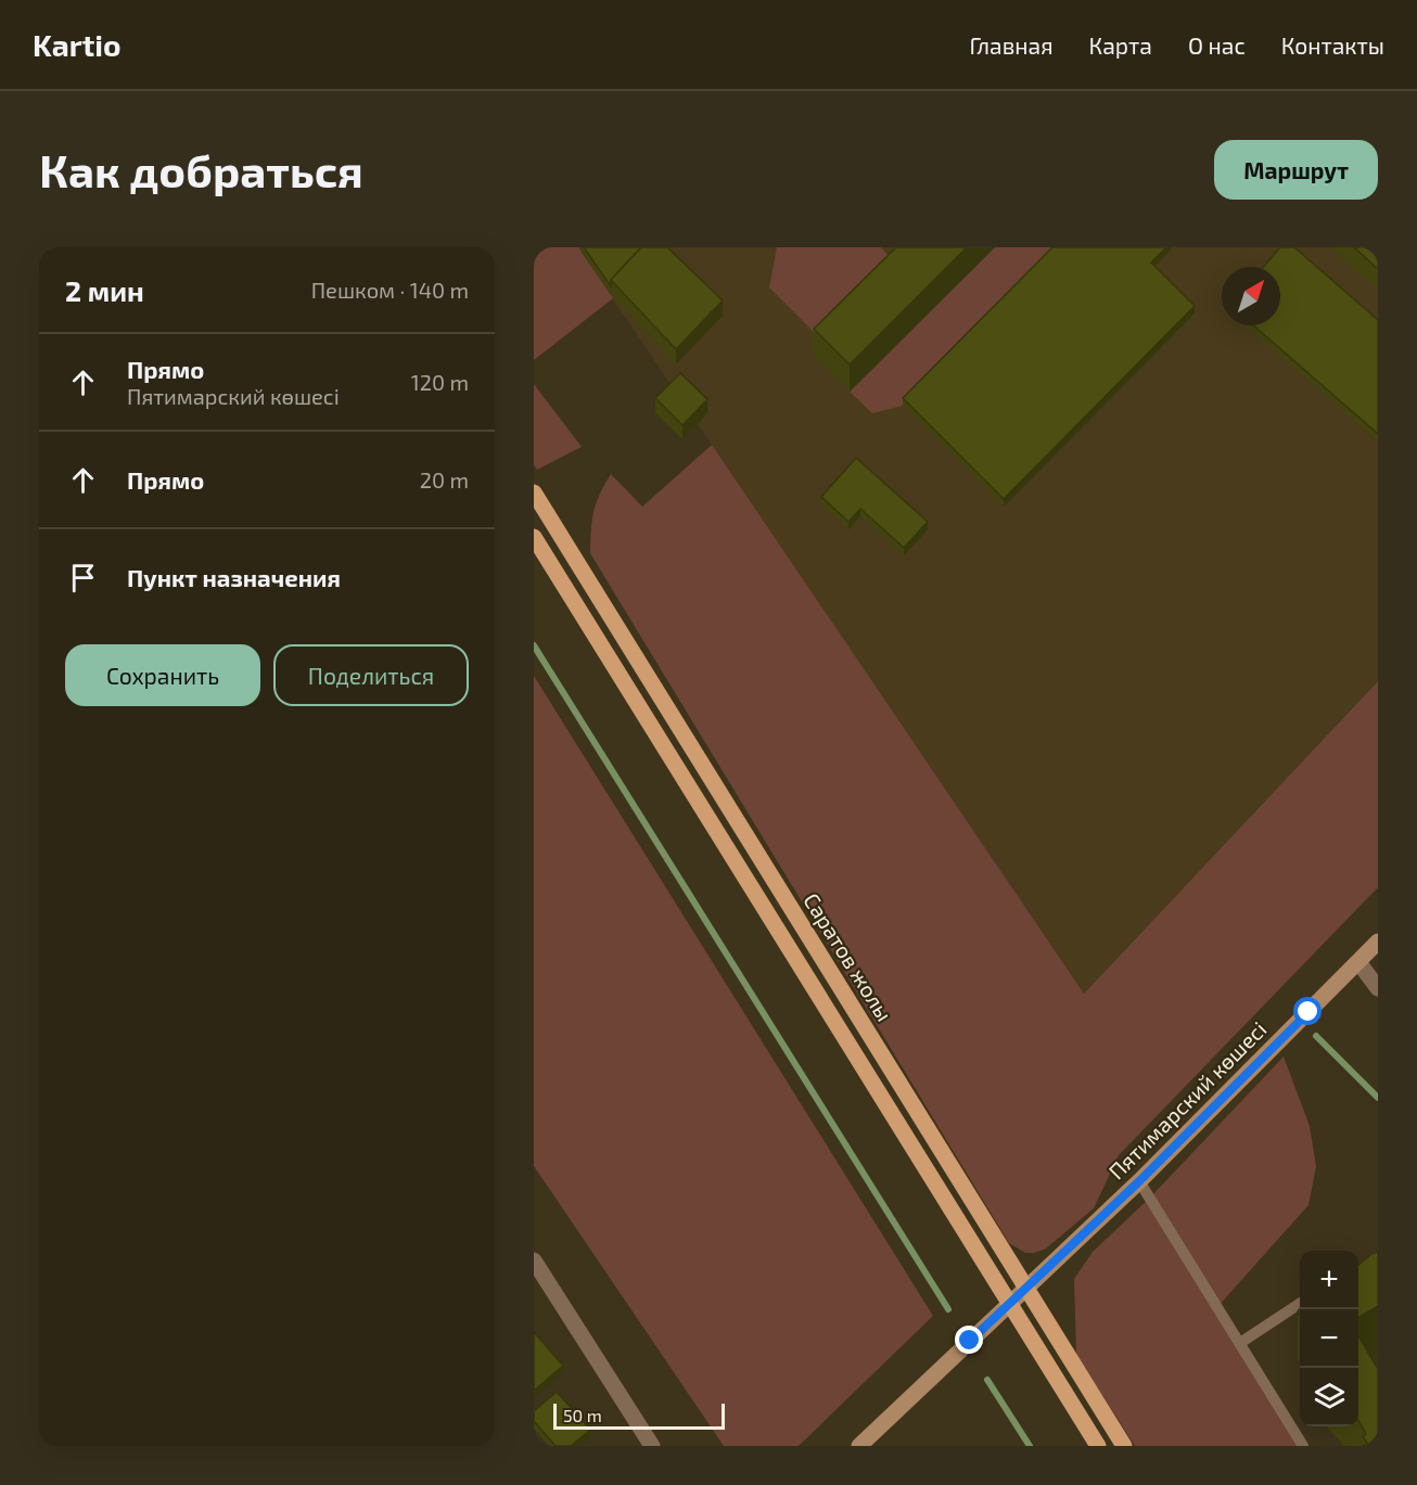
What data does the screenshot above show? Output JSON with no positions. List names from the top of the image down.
{
  "streets": {
    "main road": ["Саратов жолы", "Пятимарский көшесі"]
  },
  "crossings": [
    ["Саратов жолы", "Пятимарский көшесі"]
  ],
  "scale_bar": "50 m",
  "north": "top right",
  "page": {
    "header": "Kartio",
    "nav": [
      "Главная",
      "Карта",
      "О нас",
      "Контакты"
    ],
    "buttons": [
      "Маршрут",
      ["Сохранить", "Поделиться"]
    ],
    "title": "Как добраться",
    "heading": ["2 мин", "Пешком · 140 m"],
    "list": [
      ["Прямо", "Пятимарский көшесі", "120 m"],
      ["Прямо", "20 m"],
      "Пункт назначения"
    ],
    "map_buttons": ["+", "−"],
    "scale": "50 m"
  }
}
